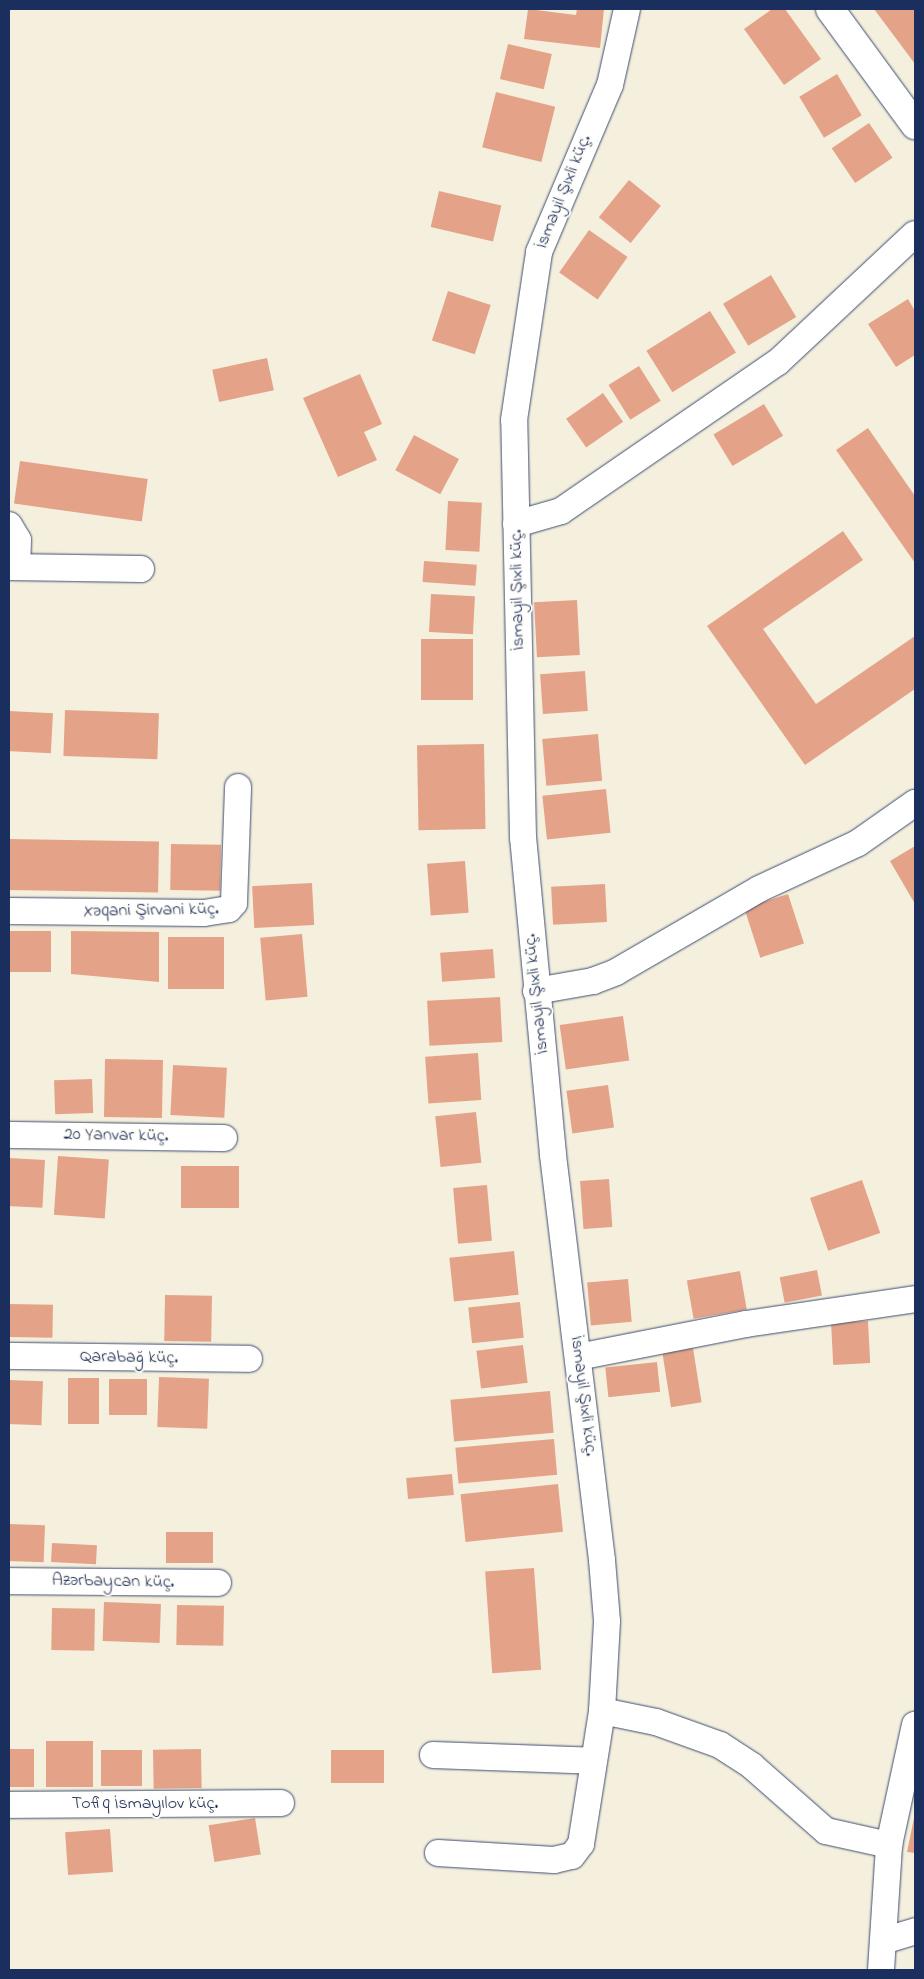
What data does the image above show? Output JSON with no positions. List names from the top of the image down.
{
  "streets": {
    "street": [
      "İsmayil Şıxli küç.",
      "Xəqani Şirvani küç.",
      "20 Yanvar küç.",
      "Qarabağ küç.",
      "Azərbaycan küç.",
      "Tofiq İsmayılov küç."
    ]
  }
}
